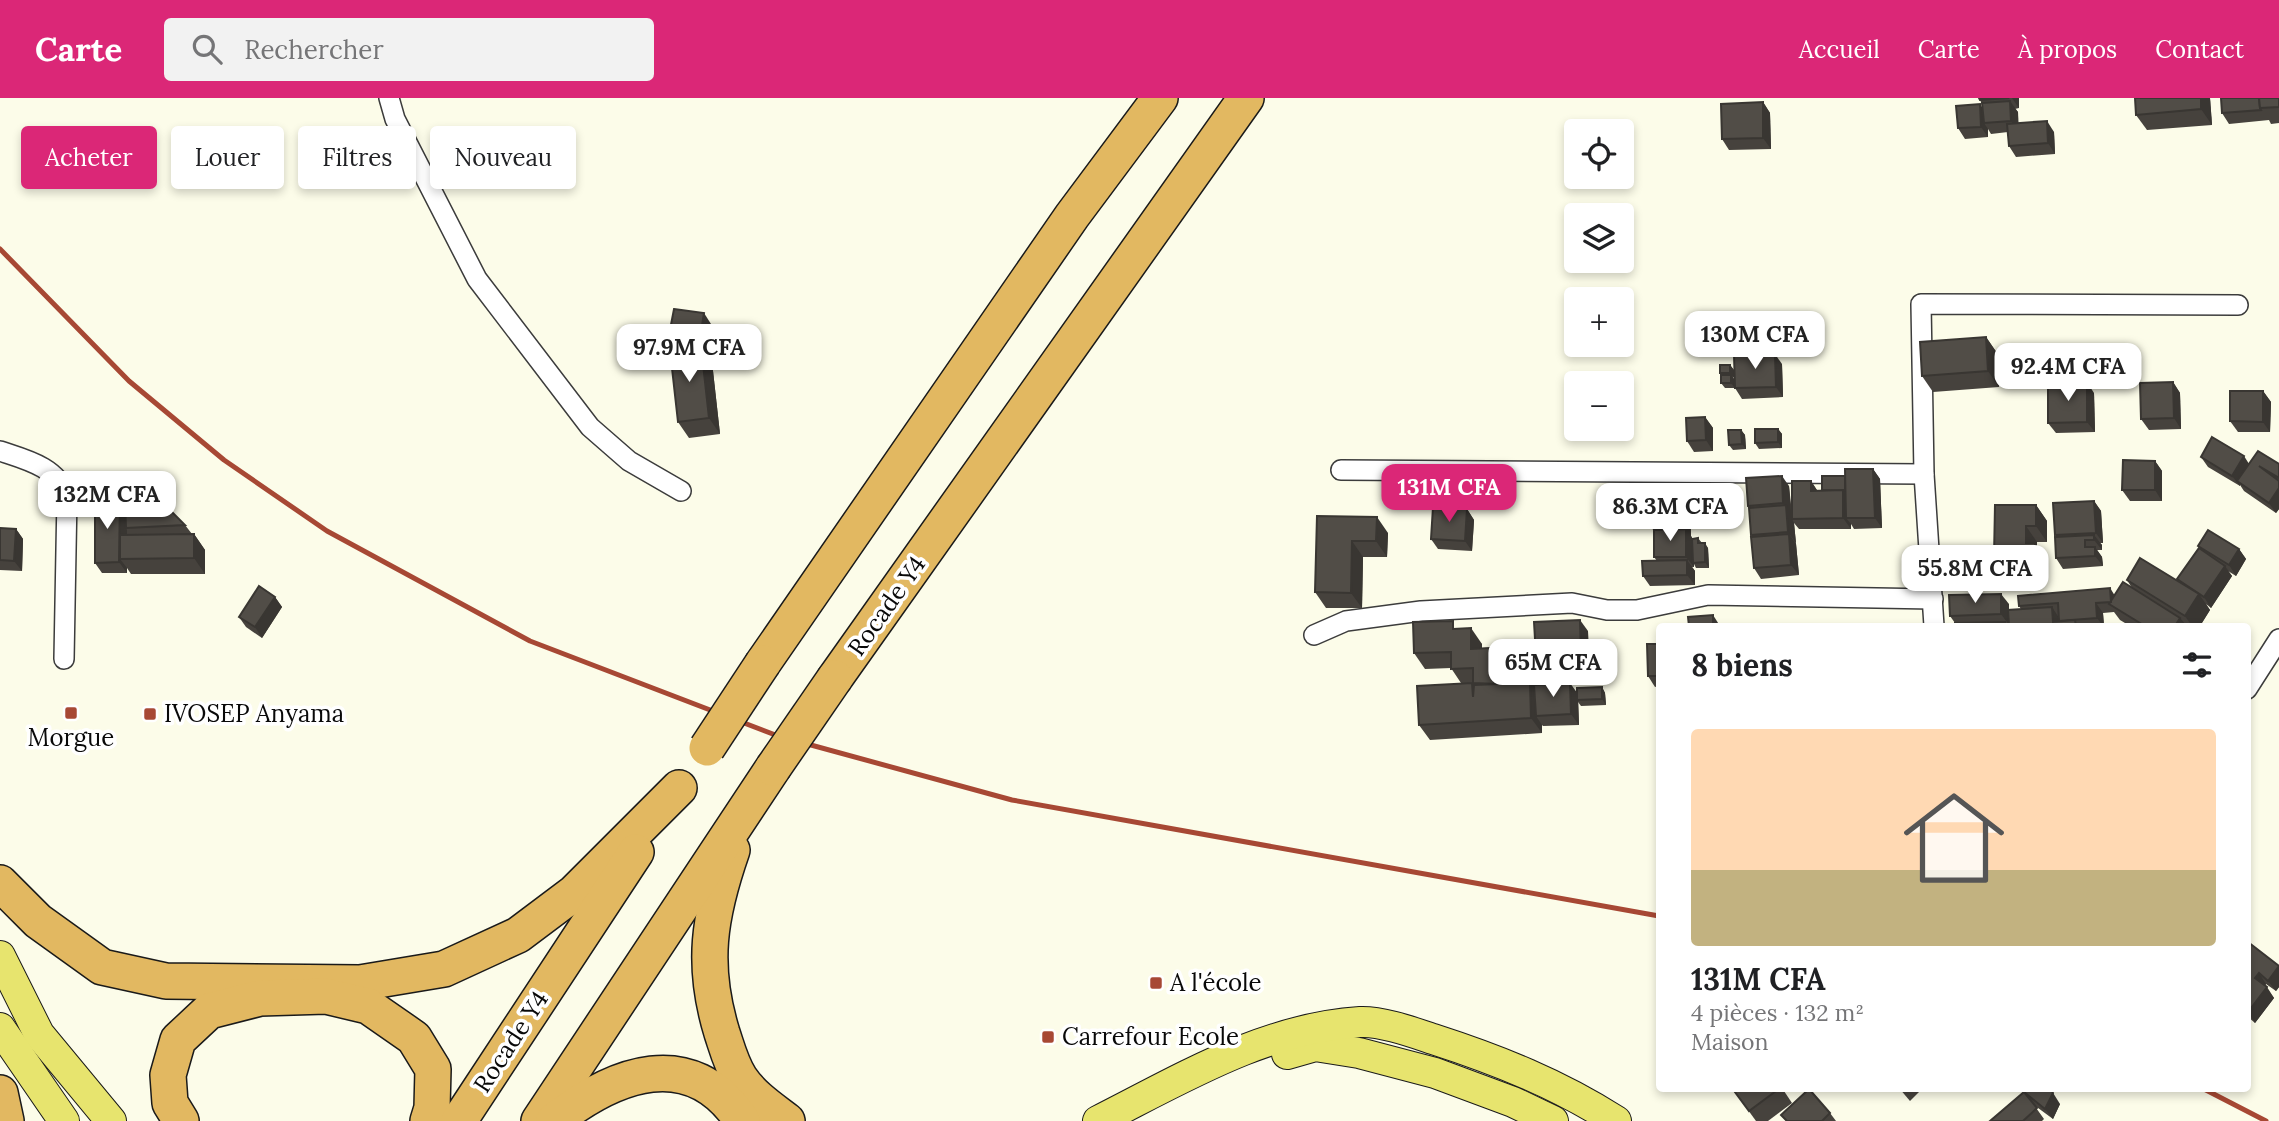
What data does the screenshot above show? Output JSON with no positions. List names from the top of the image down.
{
  "streets": {
    "highway": ["Rocade Y4"]
  },
  "places": {
    "transit": [
      "Morgue",
      "IVOSEP Anyama",
      "A l'école",
      "Carrefour Ecole"
    ]
  },
  "page": {
    "header": "Carte",
    "search": "Rechercher",
    "nav": [
      "Accueil",
      "Carte",
      "À propos",
      "Contact"
    ],
    "map_buttons": ["+", "−"],
    "chip": [
      "Acheter",
      "Louer",
      "Filtres",
      "Nouveau"
    ],
    "price": [
      "130M CFA",
      "97.9M CFA",
      "92.4M CFA",
      "131M CFA",
      "132M CFA",
      "86.3M CFA",
      "55.8M CFA",
      "65M CFA"
    ],
    "heading": "8 biens",
    "list": [
      {
        "name": "131M CFA",
        "note": "4 pièces · 132 m² · Maison"
      }
    ]
  }
}
